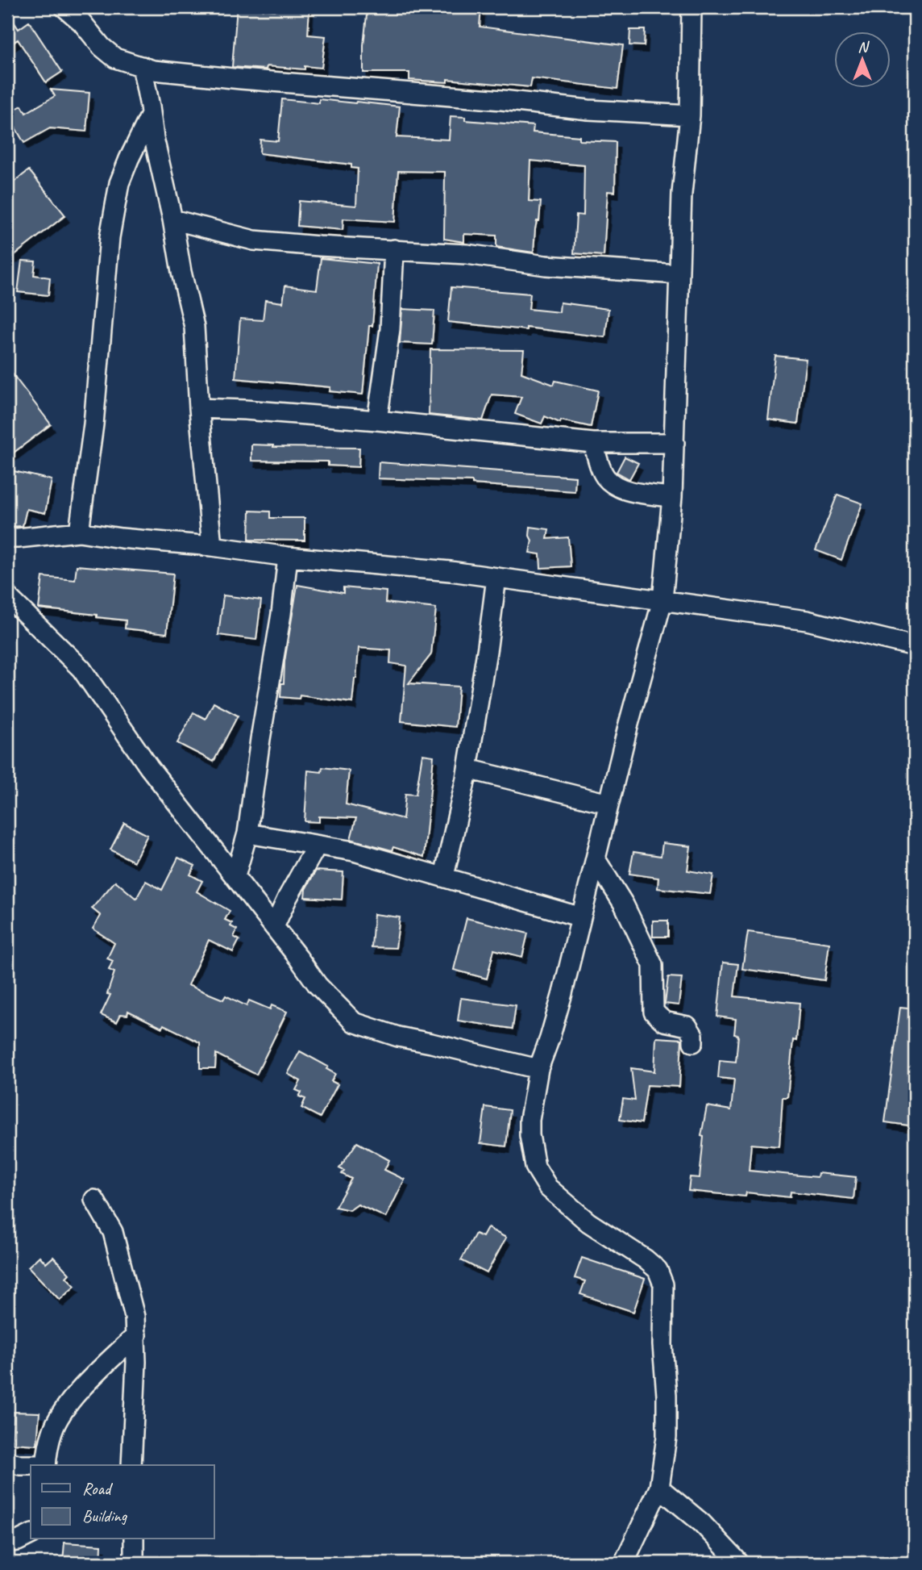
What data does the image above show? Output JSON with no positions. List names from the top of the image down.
{
  "legend": ["Road", "Building"],
  "north": "top"
}
